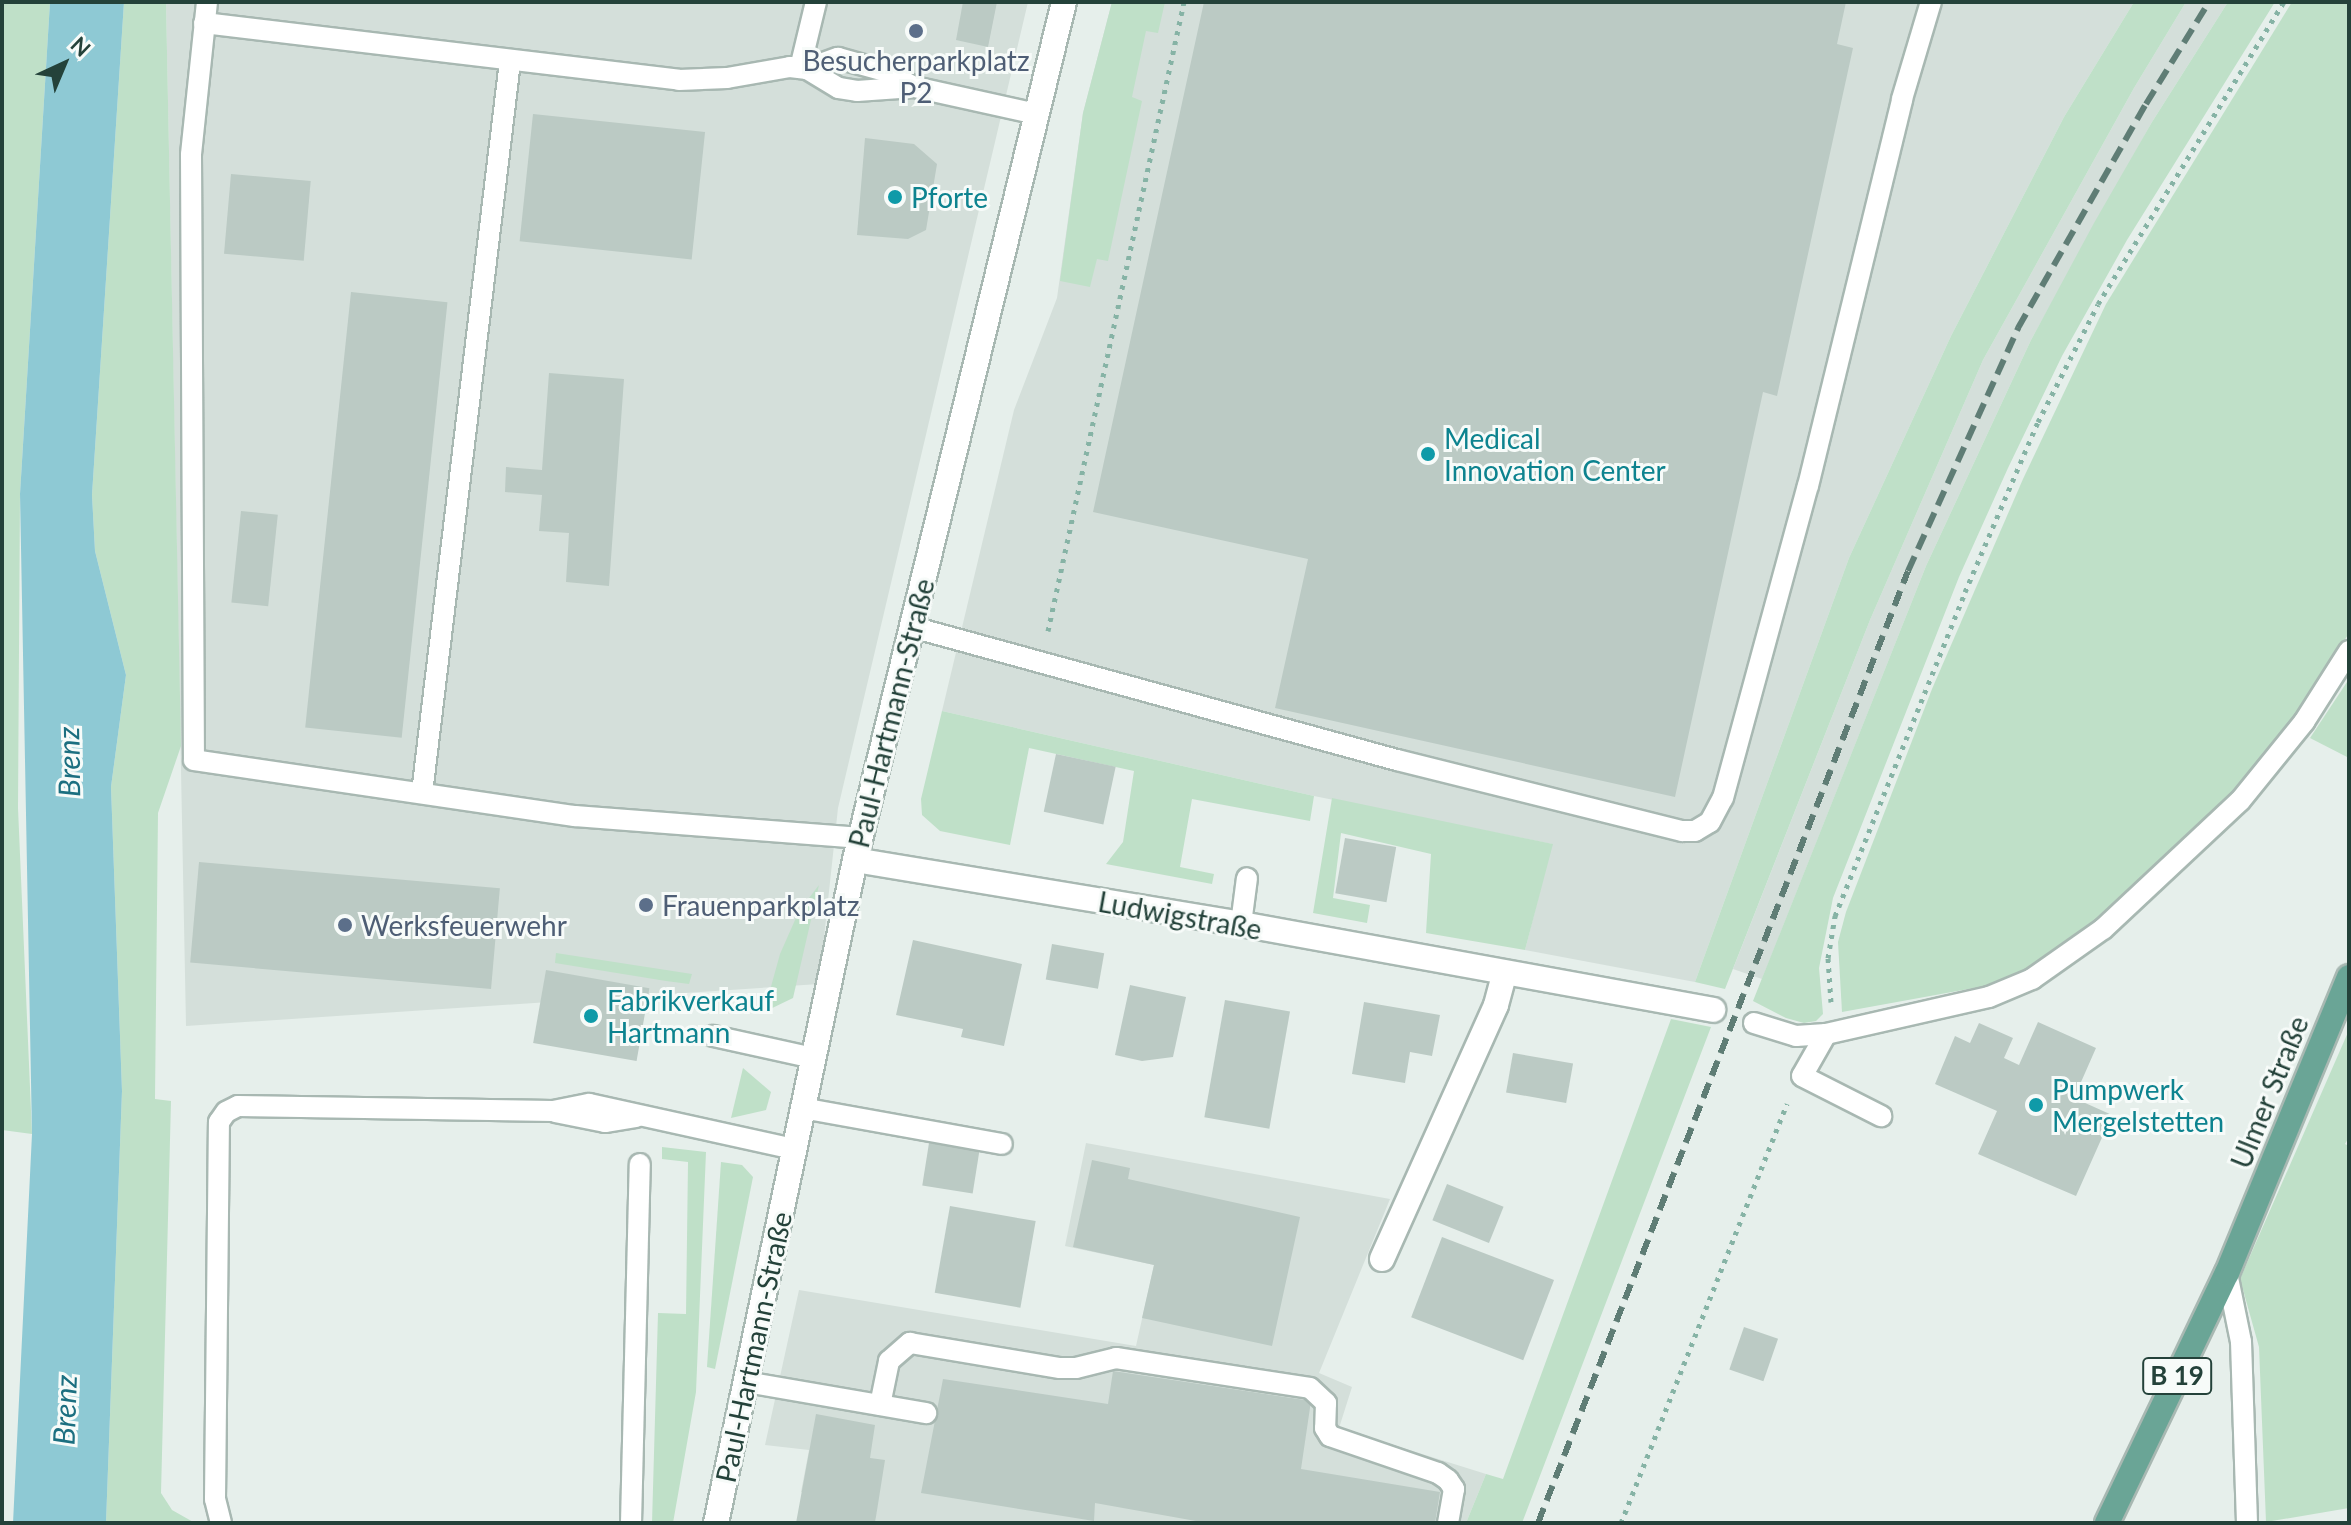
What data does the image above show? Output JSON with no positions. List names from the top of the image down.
{
  "streets": {
    "main road": [
      "Paul-Hartmann-Straße",
      "Ludwigstraße",
      "Ulmer Straße",
      "B 19"
    ]
  },
  "crossings": [
    ["Paul-Hartmann-Straße", "Ludwigstraße"],
    ["Ulmer Straße", "B 19"]
  ],
  "water": ["Brenz"],
  "places": [
    "Besucherparkplatz P2",
    "Pforte",
    "Medical Innovation Center",
    "Frauenparkplatz",
    "Werksfeuerwehr",
    "Fabrikverkauf Hartmann",
    "Pumpwerk Mergelstetten"
  ],
  "north": "top right"
}
